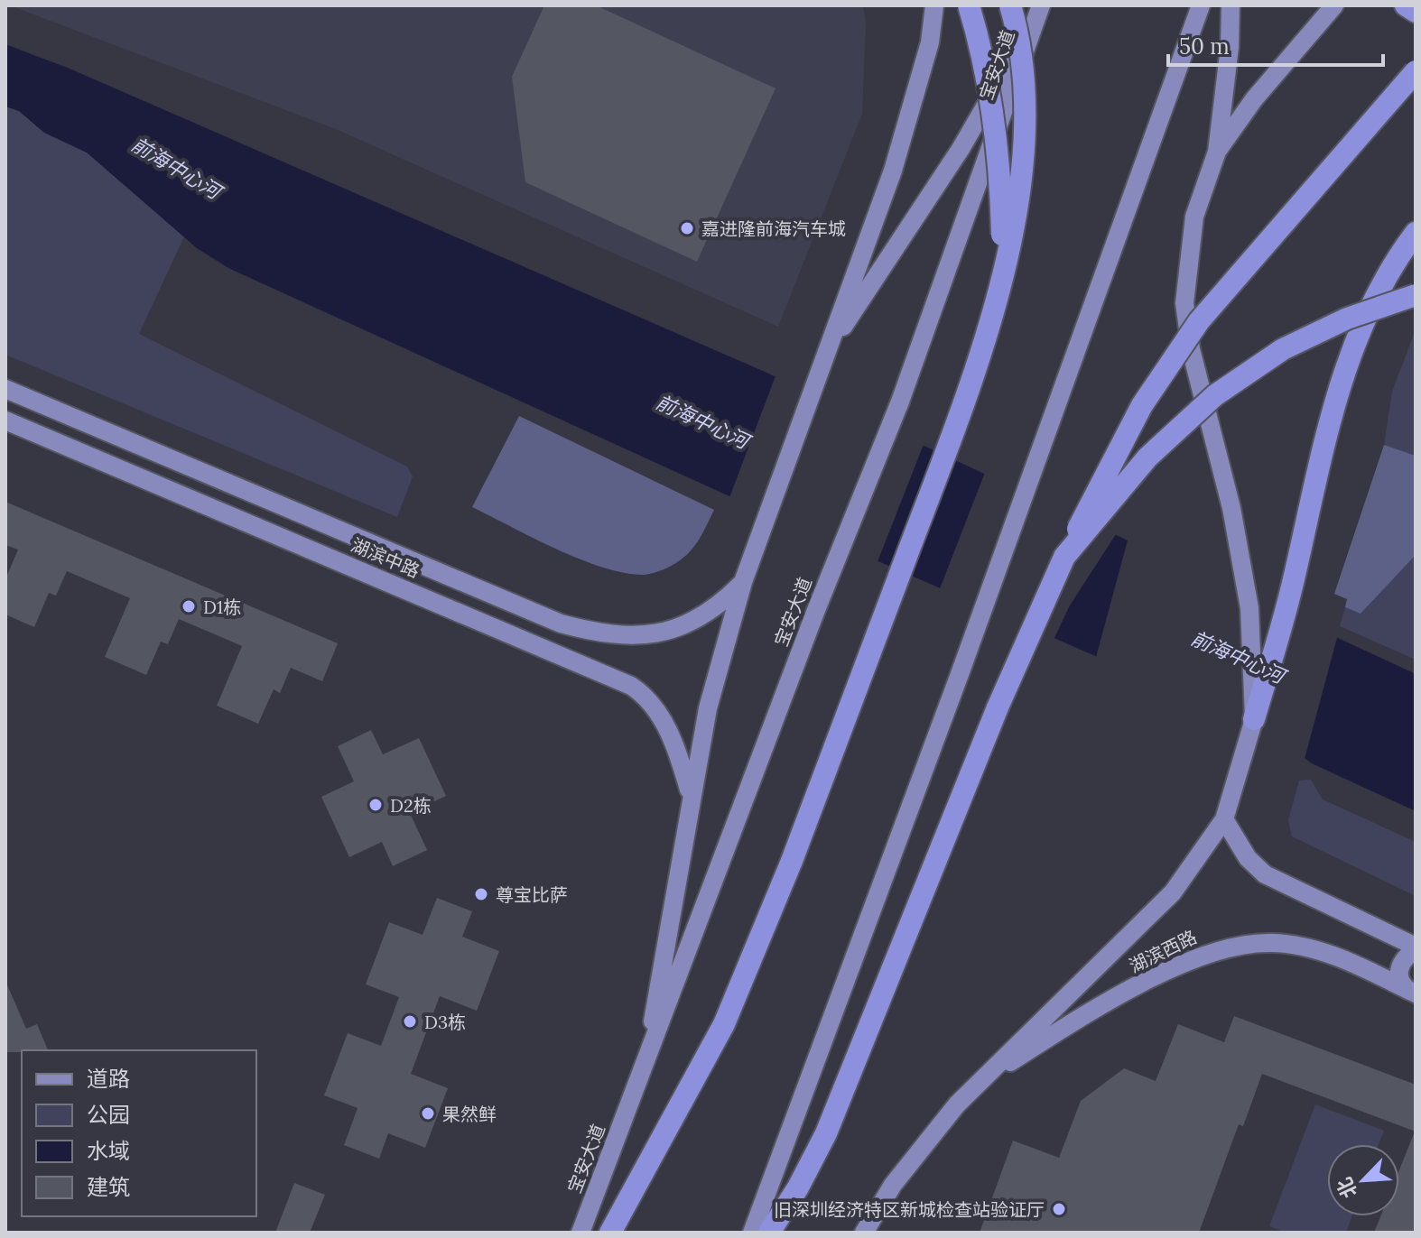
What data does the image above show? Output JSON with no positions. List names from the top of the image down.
{
  "streets": {
    "main road": ["宝安大道", "湖滨中路", "湖滨西路"]
  },
  "water": ["前海中心河"],
  "places": [
    "嘉进隆前海汽车城",
    "D1栋",
    "D2栋",
    "尊宝比萨",
    "D3栋",
    "果然鲜",
    "旧深圳经济特区新城检查站验证厅"
  ],
  "legend": [
    "道路",
    "公园",
    "水域",
    "建筑"
  ],
  "scale_bar": "50 m",
  "north": "bottom left"
}
